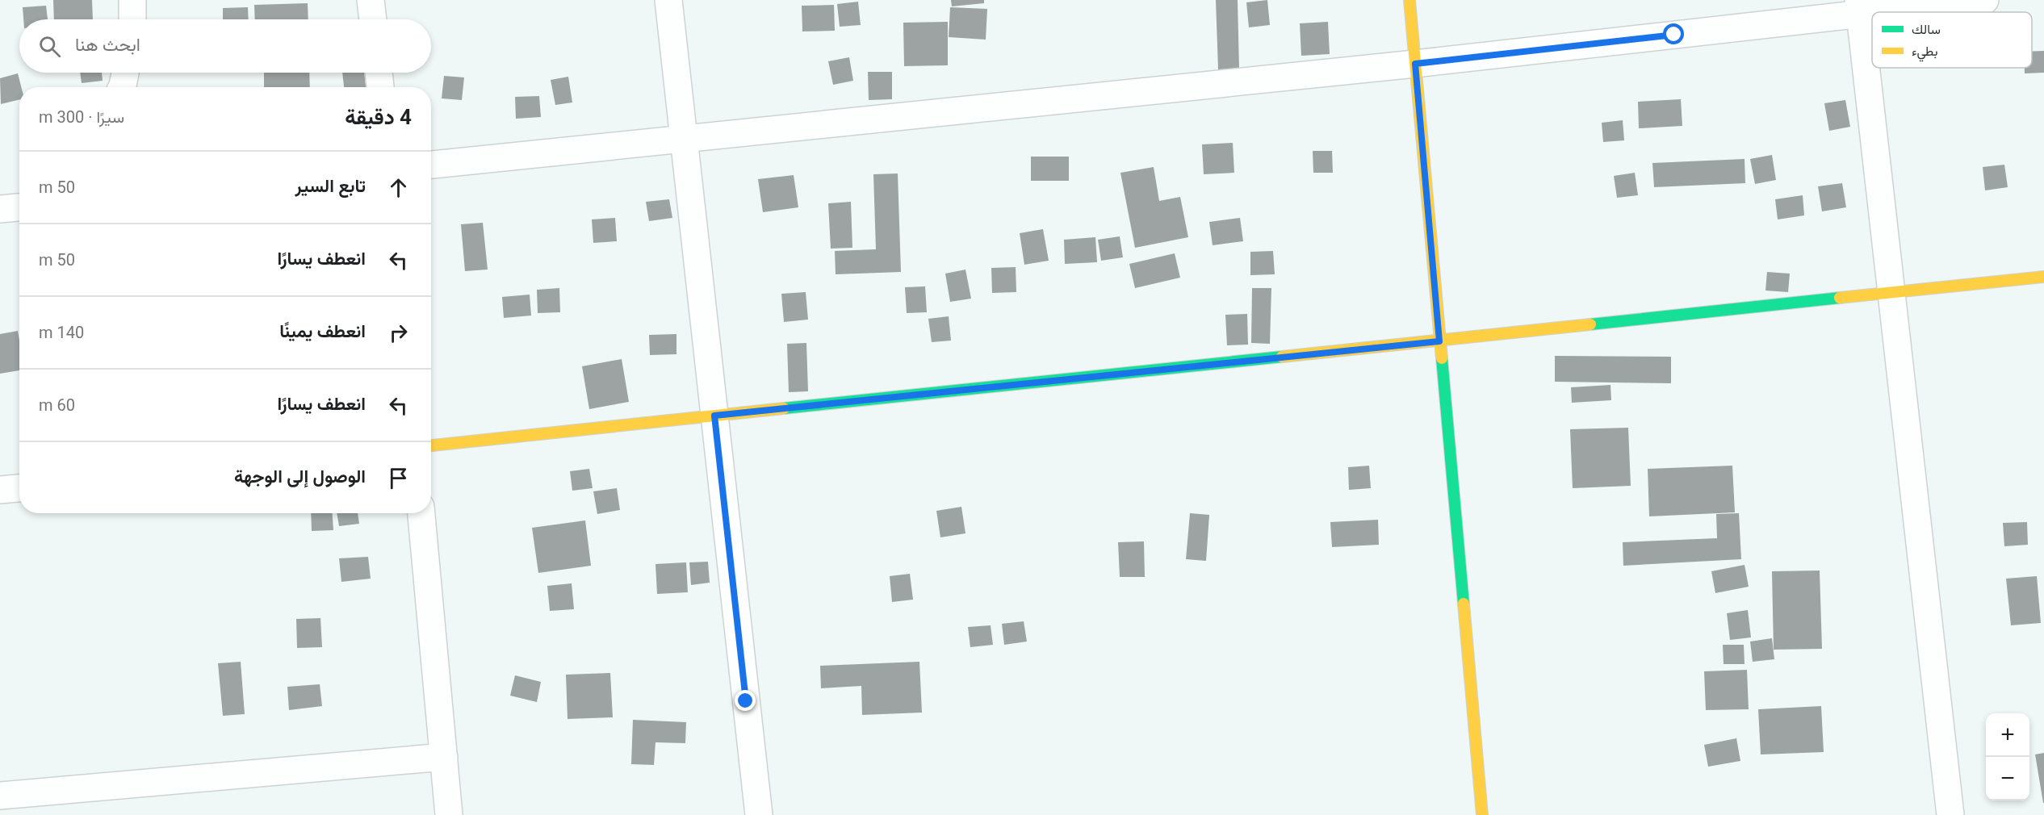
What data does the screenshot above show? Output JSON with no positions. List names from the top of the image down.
{
  "legend": ["سالك", "بطيء"],
  "page": {
    "search": "ابحث هنا",
    "heading": ["4 دقيقة", "سيرًا · 300 m"],
    "list": [
      ["تابع السير", "50 m"],
      ["انعطف يسارًا", "50 m"],
      ["انعطف يمينًا", "140 m"],
      ["انعطف يسارًا", "60 m"],
      "الوصول إلى الوجهة"
    ],
    "map_buttons": ["+", "−"]
  }
}
